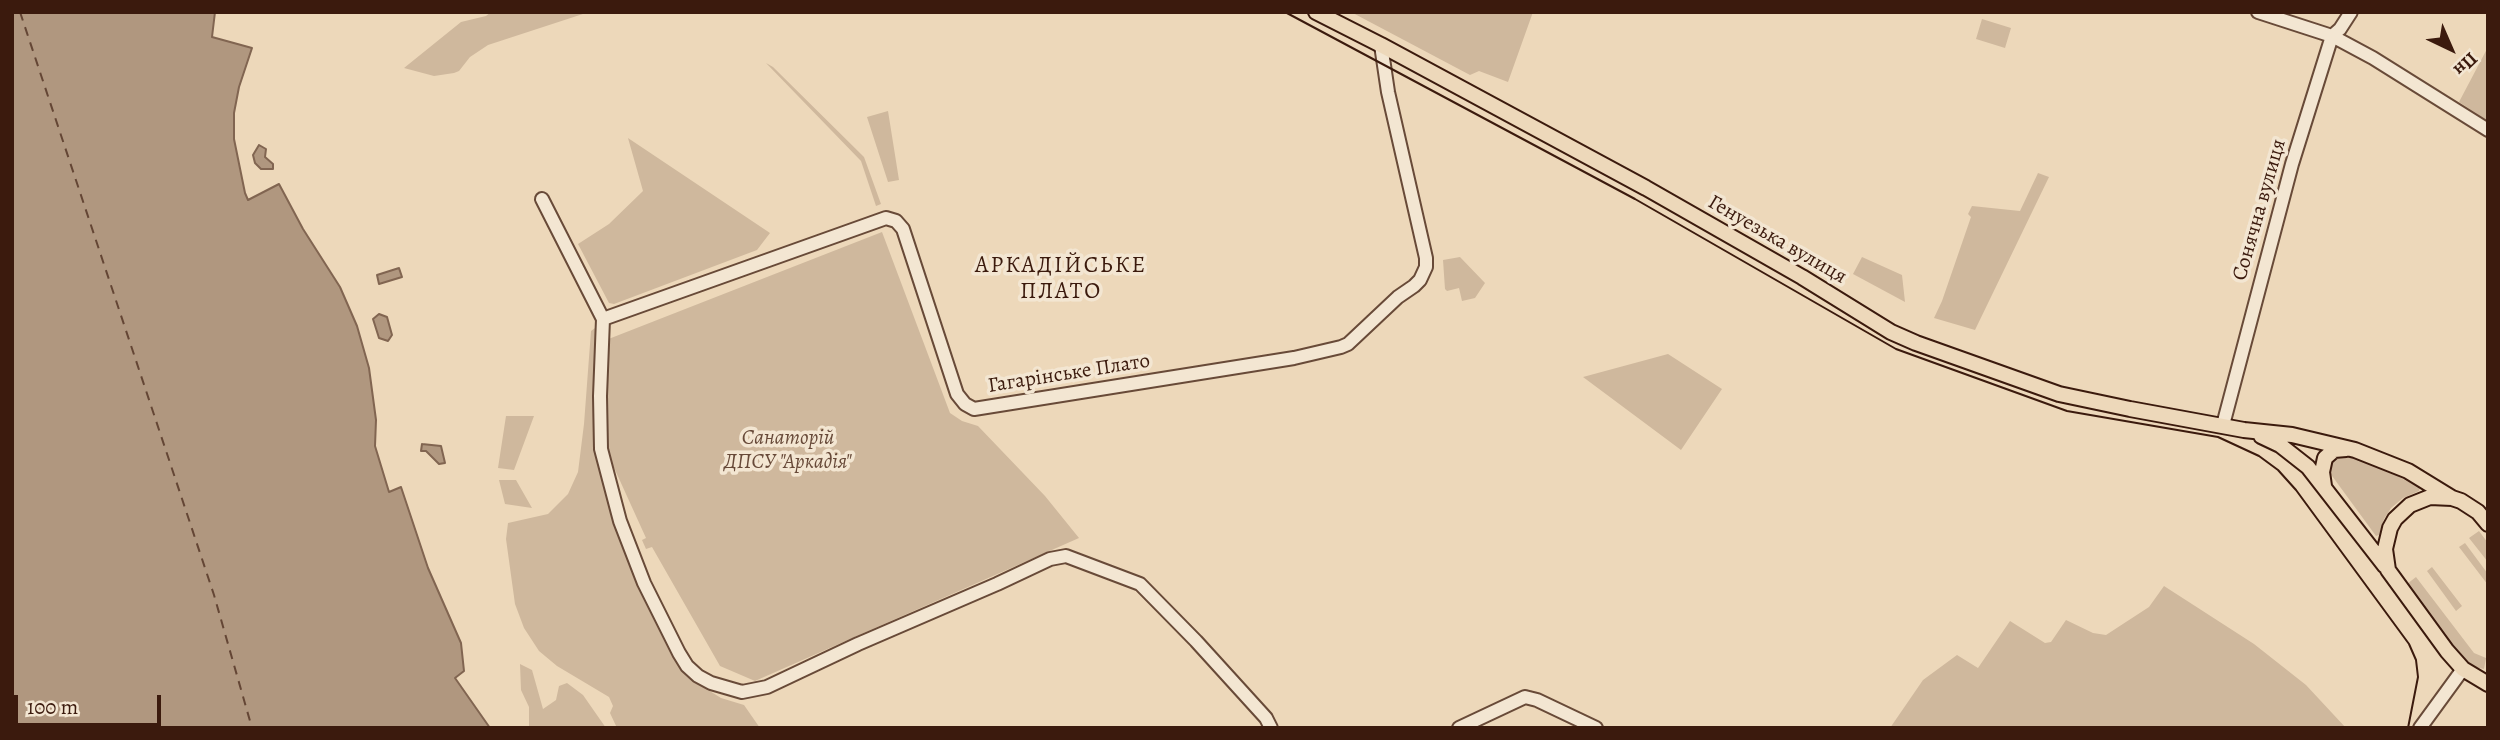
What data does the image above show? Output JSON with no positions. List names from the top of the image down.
{
  "streets": {
    "main road": ["Генуезька вулиця"],
    "street": ["Сонячна вулиця", "Гагарінське Плато"]
  },
  "crossings": [
    ["Сонячна вулиця", "Генуезька вулиця"],
    ["Генуезька вулиця", "Гагарінське Плато"]
  ],
  "districts": ["АРКАДІЙСЬКЕ ПЛАТО"],
  "parks": ["Санаторій ДПСУ \"Аркадія\""],
  "scale_bar": "100 m",
  "north": "bottom right"
}
